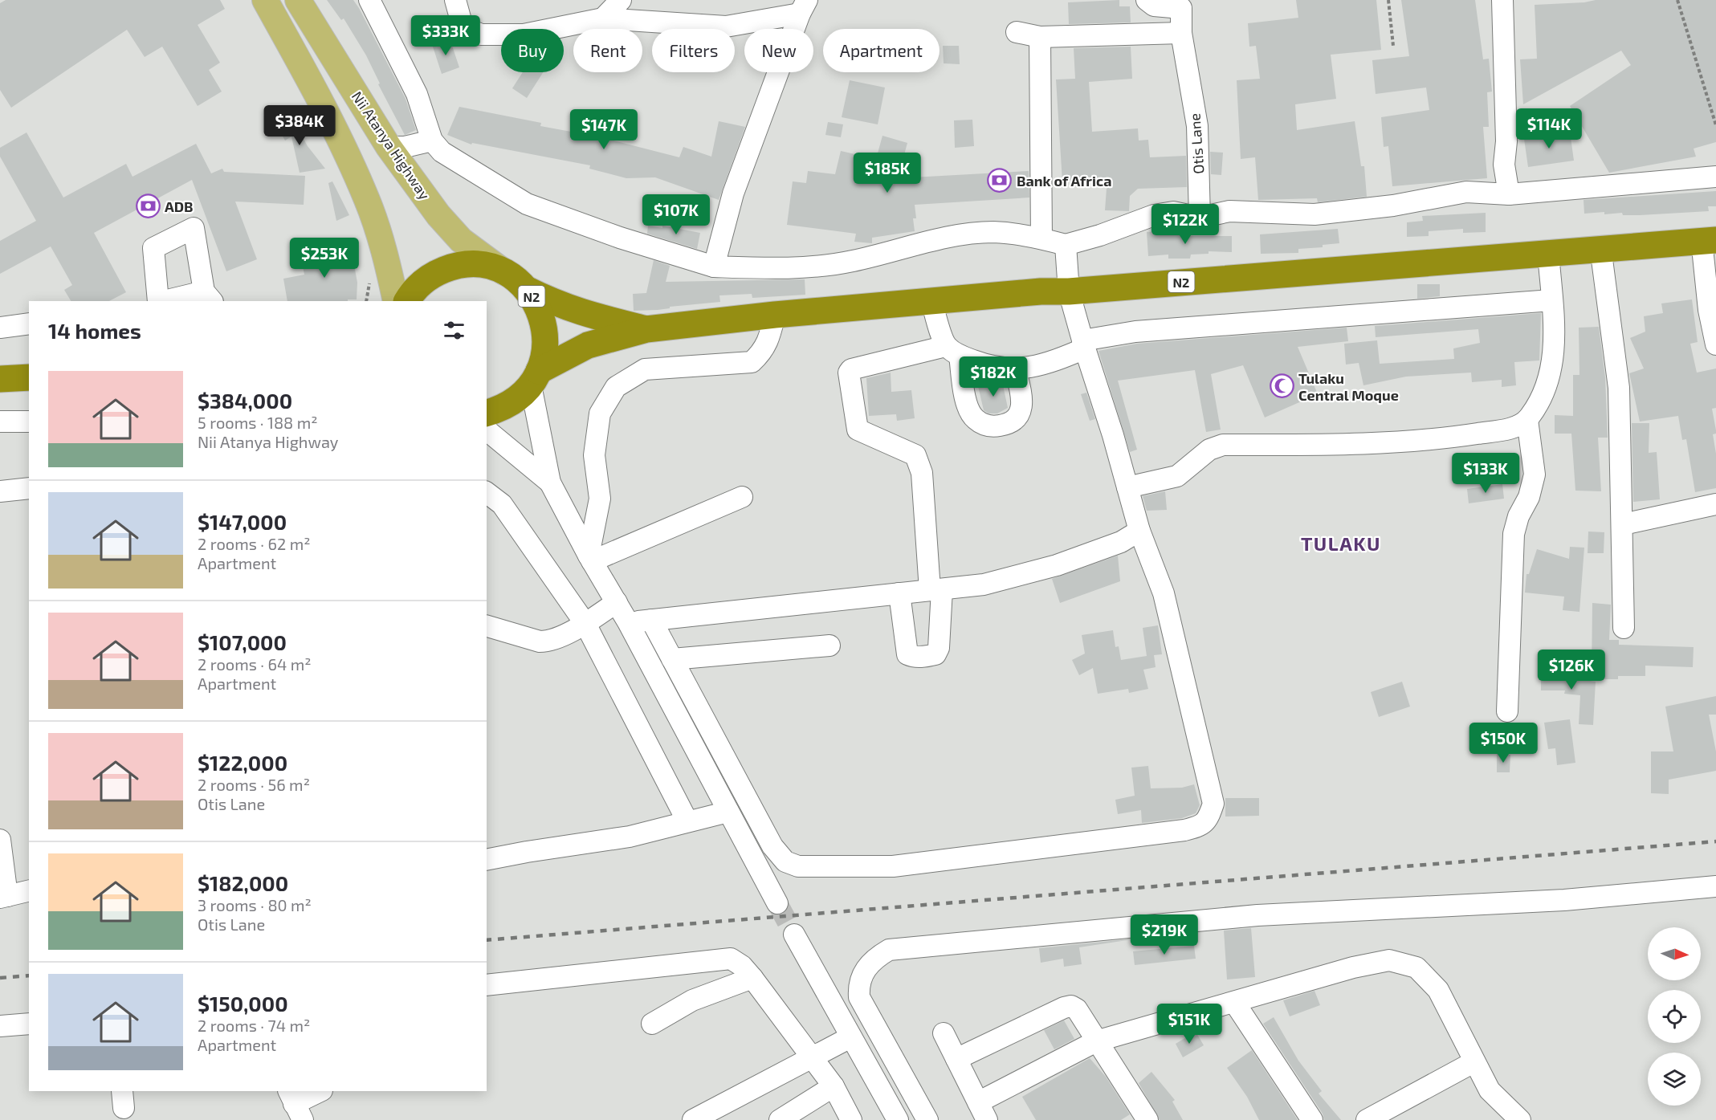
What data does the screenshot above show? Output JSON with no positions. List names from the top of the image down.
{
  "streets": {
    "highway": ["N2"],
    "main road": ["Nii Atanya Highway"],
    "street": ["Otis Lane"]
  },
  "crossings": [
    ["Nii Atanya Highway", "N2"]
  ],
  "districts": ["TULAKU"],
  "places": {
    "bank": ["Bank of Africa", "ADB"],
    "mosque": ["Tulaku Central Moque"]
  },
  "north": "right",
  "page": {
    "price": [
      "$333K",
      "$384K",
      "$114K",
      "$147K",
      "$185K",
      "$107K",
      "$122K",
      "$253K",
      "$182K",
      "$133K",
      "$126K",
      "$150K",
      "$219K",
      "$151K"
    ],
    "chip": [
      "Buy",
      "Rent",
      "Filters",
      "New",
      "Apartment"
    ],
    "heading": "14 homes",
    "list": [
      {
        "name": "$384,000",
        "note": "5 rooms · 188 m² · Nii Atanya Highway"
      },
      {
        "name": "$147,000",
        "note": "2 rooms · 62 m² · Apartment"
      },
      {
        "name": "$107,000",
        "note": "2 rooms · 64 m² · Apartment"
      },
      {
        "name": "$122,000",
        "note": "2 rooms · 56 m² · Otis Lane"
      },
      {
        "name": "$182,000",
        "note": "3 rooms · 80 m² · Otis Lane"
      },
      {
        "name": "$150,000",
        "note": "2 rooms · 74 m² · Apartment"
      }
    ]
  }
}
